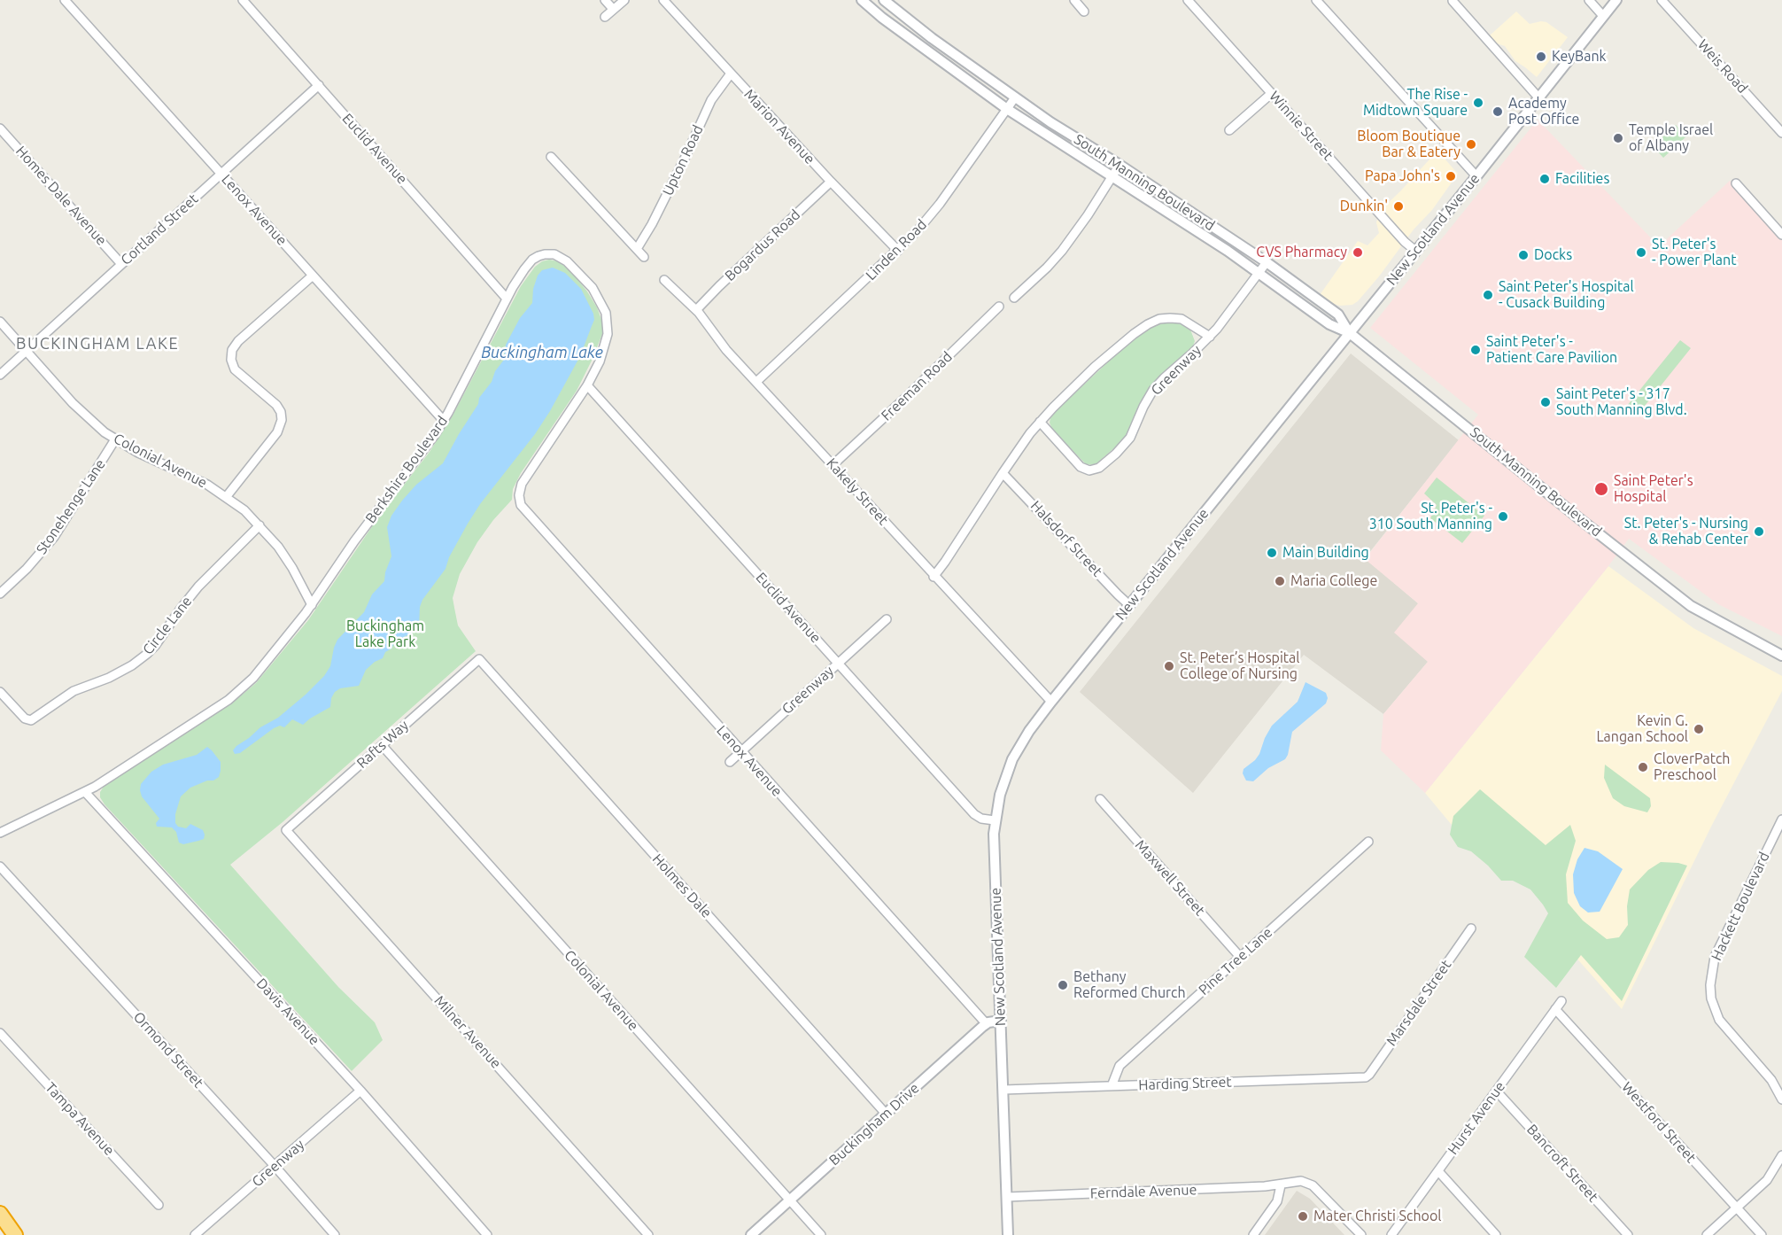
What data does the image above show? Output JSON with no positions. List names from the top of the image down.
{
  "streets": {
    "street": [
      "Weis Road",
      "Winnie Street",
      "Marion Avenue",
      "Euclid Avenue",
      "Upton Road",
      "South Manning Boulevard",
      "Homes Dale Avenue",
      "Lenox Avenue",
      "Cortland Street",
      "New Scotland Avenue",
      "Bogardus Road",
      "Linden Road",
      "Greenway",
      "Freeman Road",
      "Colonial Avenue",
      "Berkshire Boulevard",
      "Kakely Street",
      "Stonehenge Lane",
      "Halsdorf Street",
      "Circle Lane",
      "Rafts Way",
      "Maxwell Street",
      "Holmes Dale",
      "Hackett Boulevard",
      "Pine Tree Lane",
      "Marsdale Street",
      "Davis Avenue",
      "Milner Avenue",
      "Ormond Street",
      "Harding Street",
      "Hurst Avenue",
      "Tampa Avenue",
      "Westford Street",
      "Buckingham Drive",
      "Bancroft Street",
      "Ferndale Avenue"
    ]
  },
  "crossings": [
    ["Winnie Street", "New Scotland Avenue"],
    ["Marion Avenue", "Upton Road"],
    ["Marion Avenue", "Bogardus Road"],
    ["Marion Avenue", "Linden Road"],
    ["Euclid Avenue", "Cortland Street"],
    ["Euclid Avenue", "New Scotland Avenue"],
    ["Euclid Avenue", "Greenway"],
    ["Euclid Avenue", "Berkshire Boulevard"],
    ["South Manning Boulevard", "New Scotland Avenue"],
    ["South Manning Boulevard", "Linden Road"],
    ["South Manning Boulevard", "Greenway"],
    ["Homes Dale Avenue", "Cortland Street"],
    ["Lenox Avenue", "Cortland Street"],
    ["Lenox Avenue", "Greenway"],
    ["Lenox Avenue", "Berkshire Boulevard"],
    ["Lenox Avenue", "Buckingham Drive"],
    ["Cortland Street", "Colonial Avenue"],
    ["New Scotland Avenue", "Kakely Street"],
    ["New Scotland Avenue", "Halsdorf Street"],
    ["New Scotland Avenue", "Harding Street"],
    ["New Scotland Avenue", "Ferndale Avenue"],
    ["Bogardus Road", "Kakely Street"],
    ["Linden Road", "Kakely Street"],
    ["Greenway", "Kakely Street"],
    ["Greenway", "Halsdorf Street"],
    ["Greenway", "Davis Avenue"],
    ["Greenway", "Ormond Street"],
    ["Freeman Road", "Kakely Street"],
    ["Colonial Avenue", "Berkshire Boulevard"],
    ["Colonial Avenue", "Stonehenge Lane"],
    ["Colonial Avenue", "Circle Lane"],
    ["Colonial Avenue", "Rafts Way"],
    ["Colonial Avenue", "Buckingham Drive"],
    ["Berkshire Boulevard", "Davis Avenue"],
    ["Rafts Way", "Holmes Dale"],
    ["Rafts Way", "Milner Avenue"],
    ["Maxwell Street", "Pine Tree Lane"],
    ["Holmes Dale", "Buckingham Drive"],
    ["Pine Tree Lane", "Harding Street"],
    ["Marsdale Street", "Harding Street"],
    ["Hurst Avenue", "Westford Street"],
    ["Hurst Avenue", "Bancroft Street"]
  ],
  "districts": ["BUCKINGHAM LAKE"],
  "water": ["Buckingham Lake"],
  "parks": ["Buckingham Lake Park"],
  "places": [
    "KeyBank",
    "The Rise - Midtown Square",
    "Academy Post Office",
    "Temple Israel of Albany",
    "Bloom Boutique Bar & Eatery",
    "Papa John's",
    "Facilities",
    "Dunkin'",
    "CVS Pharmacy",
    "St. Peter's - Power Plant",
    "Docks",
    "Saint Peter's Hospital - Cusack Building",
    "Saint Peter's - Patient Care Pavilion",
    "Saint Peter's - 317 South Manning Blvd.",
    "Saint Peter's Hospital",
    "St. Peter's - 310 South Manning",
    "St. Peter's - Nursing & Rehab Center",
    "Main Building",
    "Maria College",
    "St. Peter’s Hospital College of Nursing",
    "Kevin G. Langan School",
    "CloverPatch Preschool",
    "Bethany Reformed Church",
    "Mater Christi School"
  ]
}
